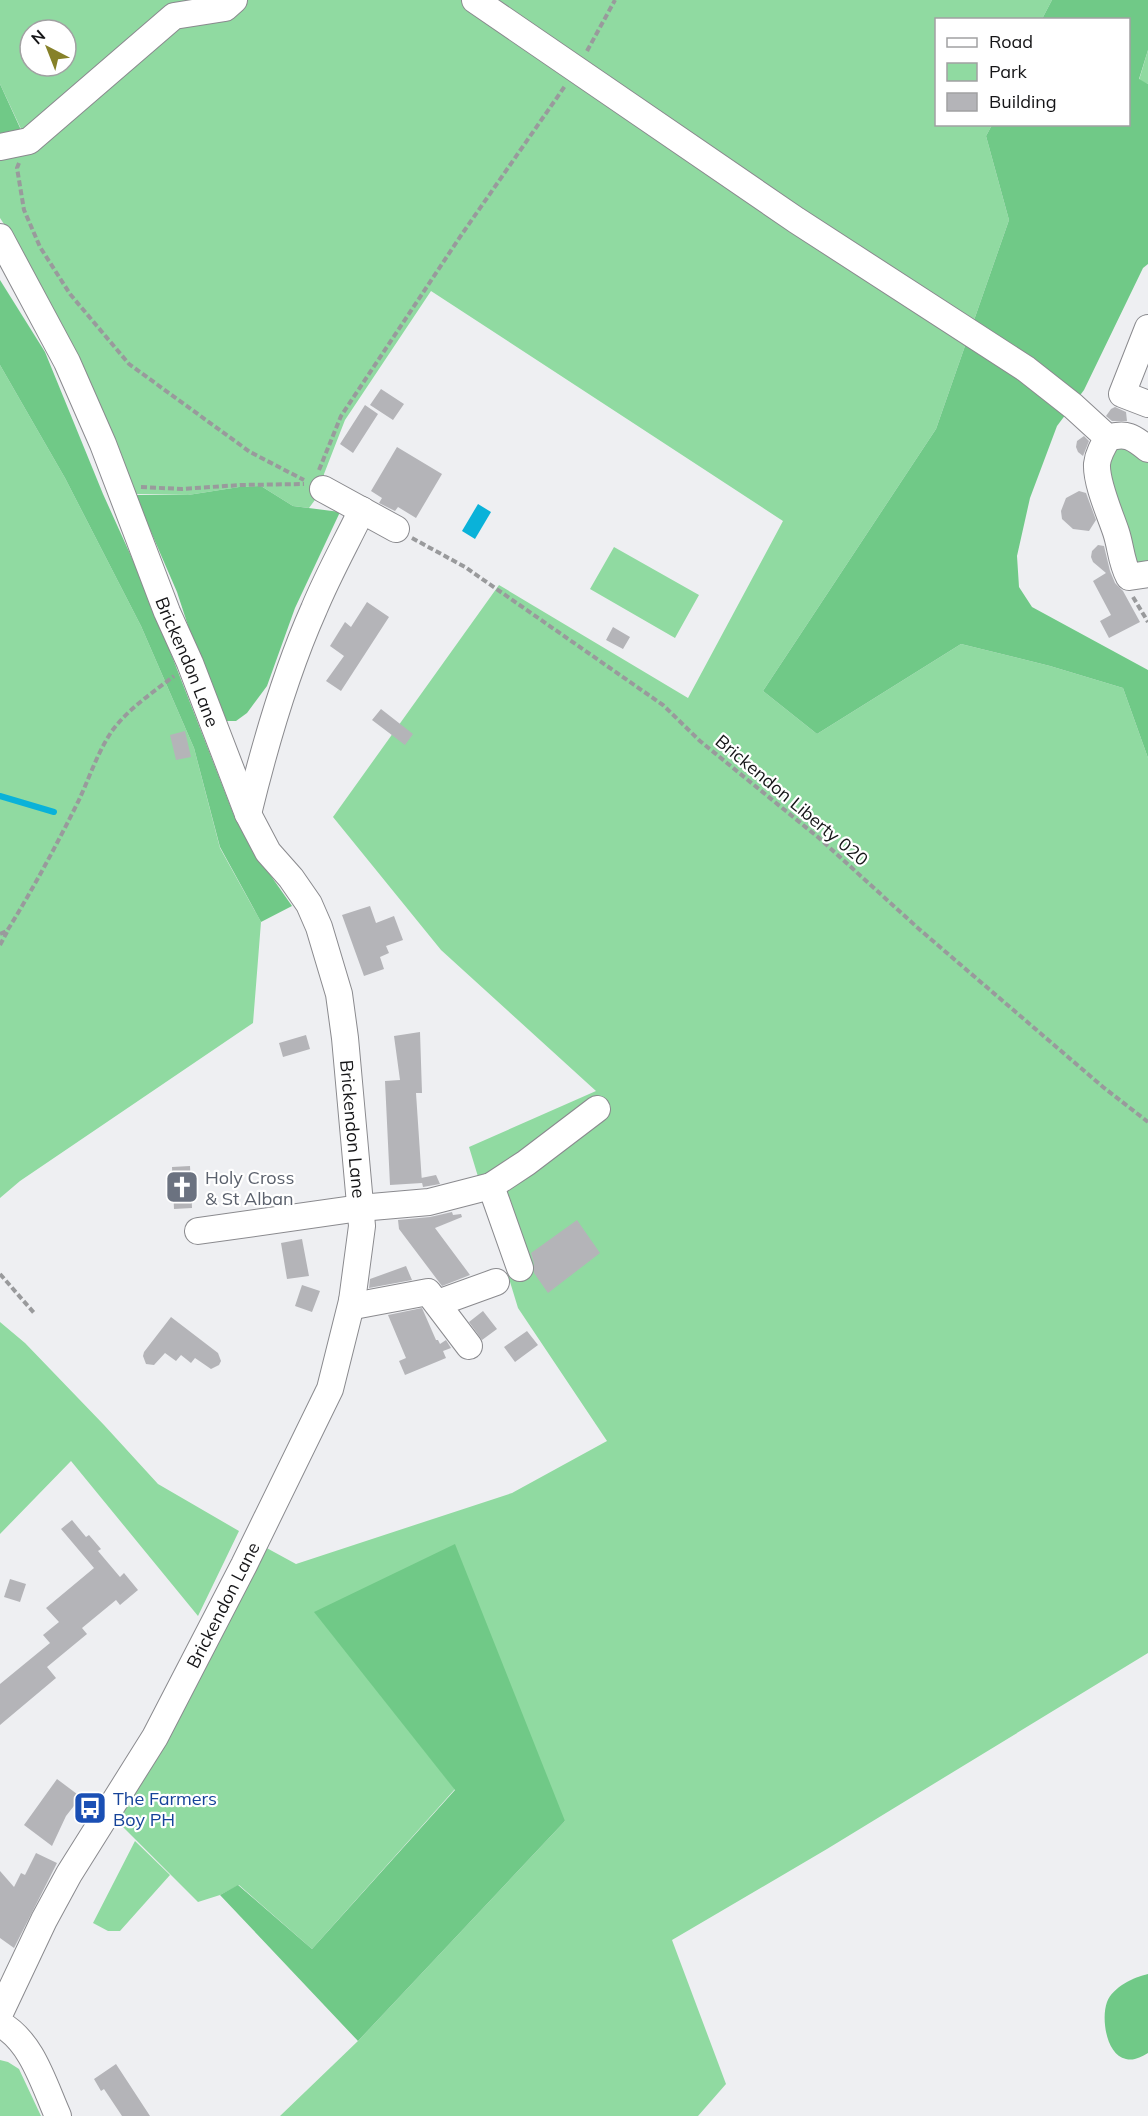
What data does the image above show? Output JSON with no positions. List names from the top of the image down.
{
  "streets": {
    "street": ["Brickendon Lane"],
    "path": ["Brickendon Liberty 020"]
  },
  "places": {
    "church": ["Holy Cross & St Alban"],
    "bus stop": ["The Farmers Boy PH"]
  },
  "legend": ["Road", "Park", "Building"],
  "north": "top left"
}
